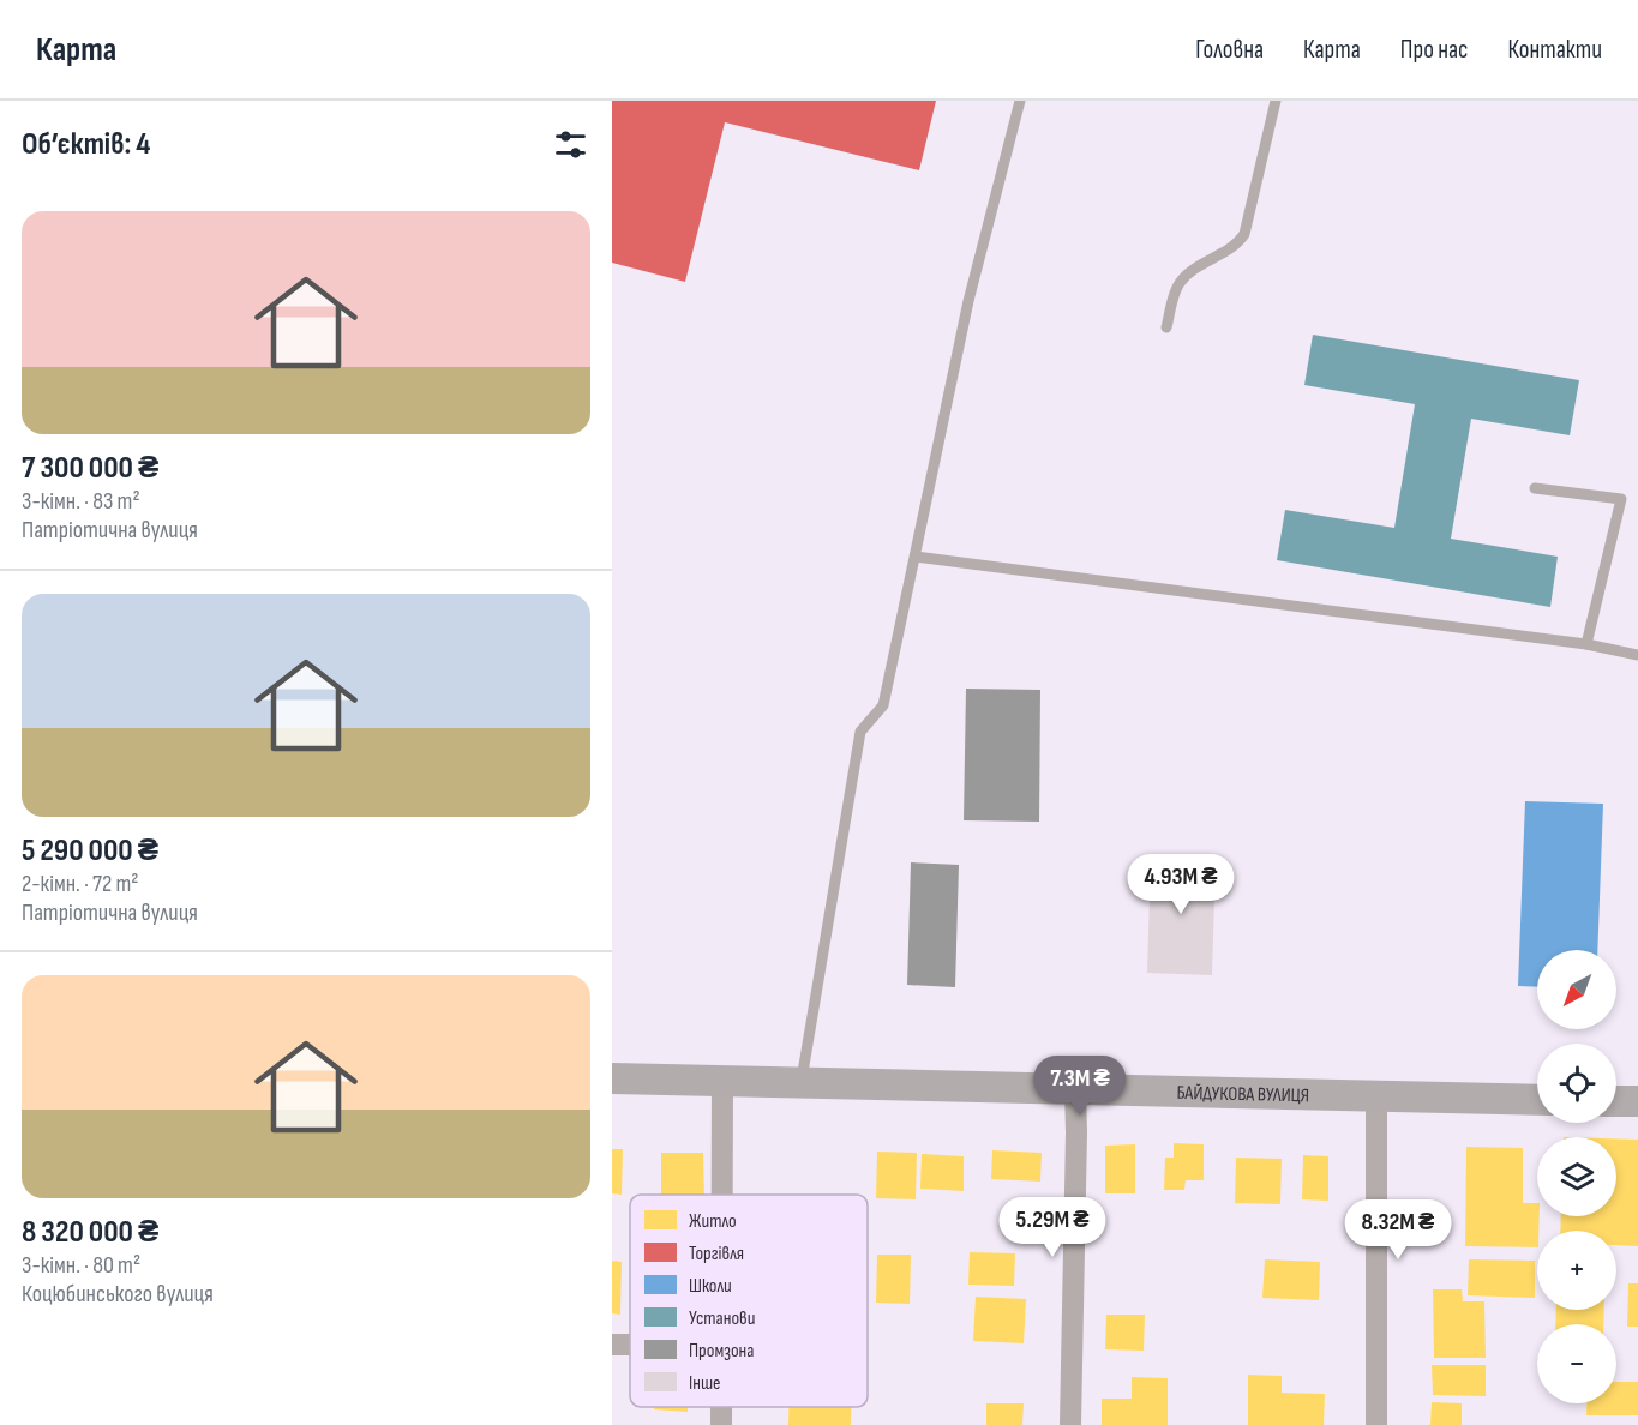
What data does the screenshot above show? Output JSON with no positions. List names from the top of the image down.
{
  "streets": {
    "main road": ["БАЙДУКОВА ВУЛИЦЯ"]
  },
  "legend": [
    "Житло",
    "Торгівля",
    "Школи",
    "Установи",
    "Промзона",
    "Інше"
  ],
  "north": "bottom left",
  "page": {
    "header": "Карта",
    "nav": [
      "Головна",
      "Карта",
      "Про нас",
      "Контакти"
    ],
    "heading": "Об’єктів: 4",
    "list": [
      {
        "name": "7 300 000 ₴",
        "note": "3-кімн. · 83 m² · Патріотична вулиця"
      },
      {
        "name": "5 290 000 ₴",
        "note": "2-кімн. · 72 m² · Патріотична вулиця"
      },
      {
        "name": "8 320 000 ₴",
        "note": "3-кімн. · 80 m² · Коцюбинського вулиця"
      }
    ],
    "price": [
      "4.93M ₴",
      "7.3M ₴",
      "5.29M ₴",
      "8.32M ₴"
    ],
    "map_buttons": ["+", "−"]
  }
}
